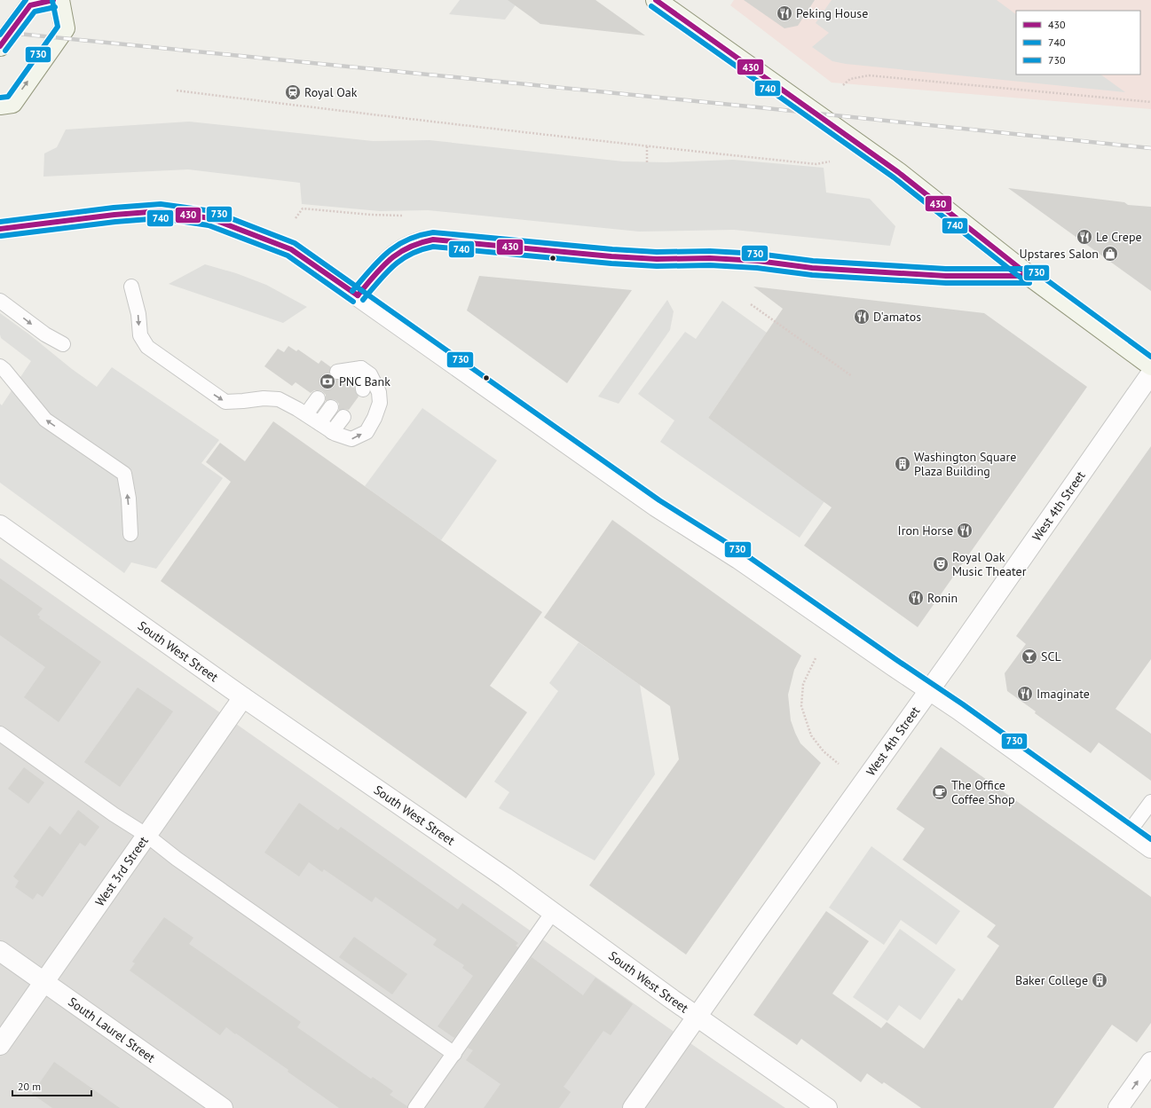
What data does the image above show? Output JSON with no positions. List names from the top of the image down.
{
  "streets": {
    "street": [
      "West 4th Street",
      "South West Street",
      "West 3rd Street",
      "South Laurel Street"
    ]
  },
  "crossings": [
    ["West 4th Street", "South West Street"],
    ["South West Street", "West 3rd Street"],
    ["West 3rd Street", "South Laurel Street"]
  ],
  "places": {
    "restaurant": [
      "Peking House",
      "Le Crepe",
      "D'amatos",
      "Iron Horse",
      "Ronin",
      "Imaginate"
    ],
    "station": ["Royal Oak"],
    "shop": ["Upstares Salon"],
    "bank": ["PNC Bank"],
    "building": ["Washington Square Plaza Building", "Baker College"],
    "theatre": ["Royal Oak Music Theater"],
    "bar": ["SCL"],
    "cafe": ["The Office Coffee Shop"]
  },
  "lines": ["transit line 430", "transit line 730", "transit line 740"],
  "legend": ["430", "740", "730"],
  "scale_bar": "20 m"
}
